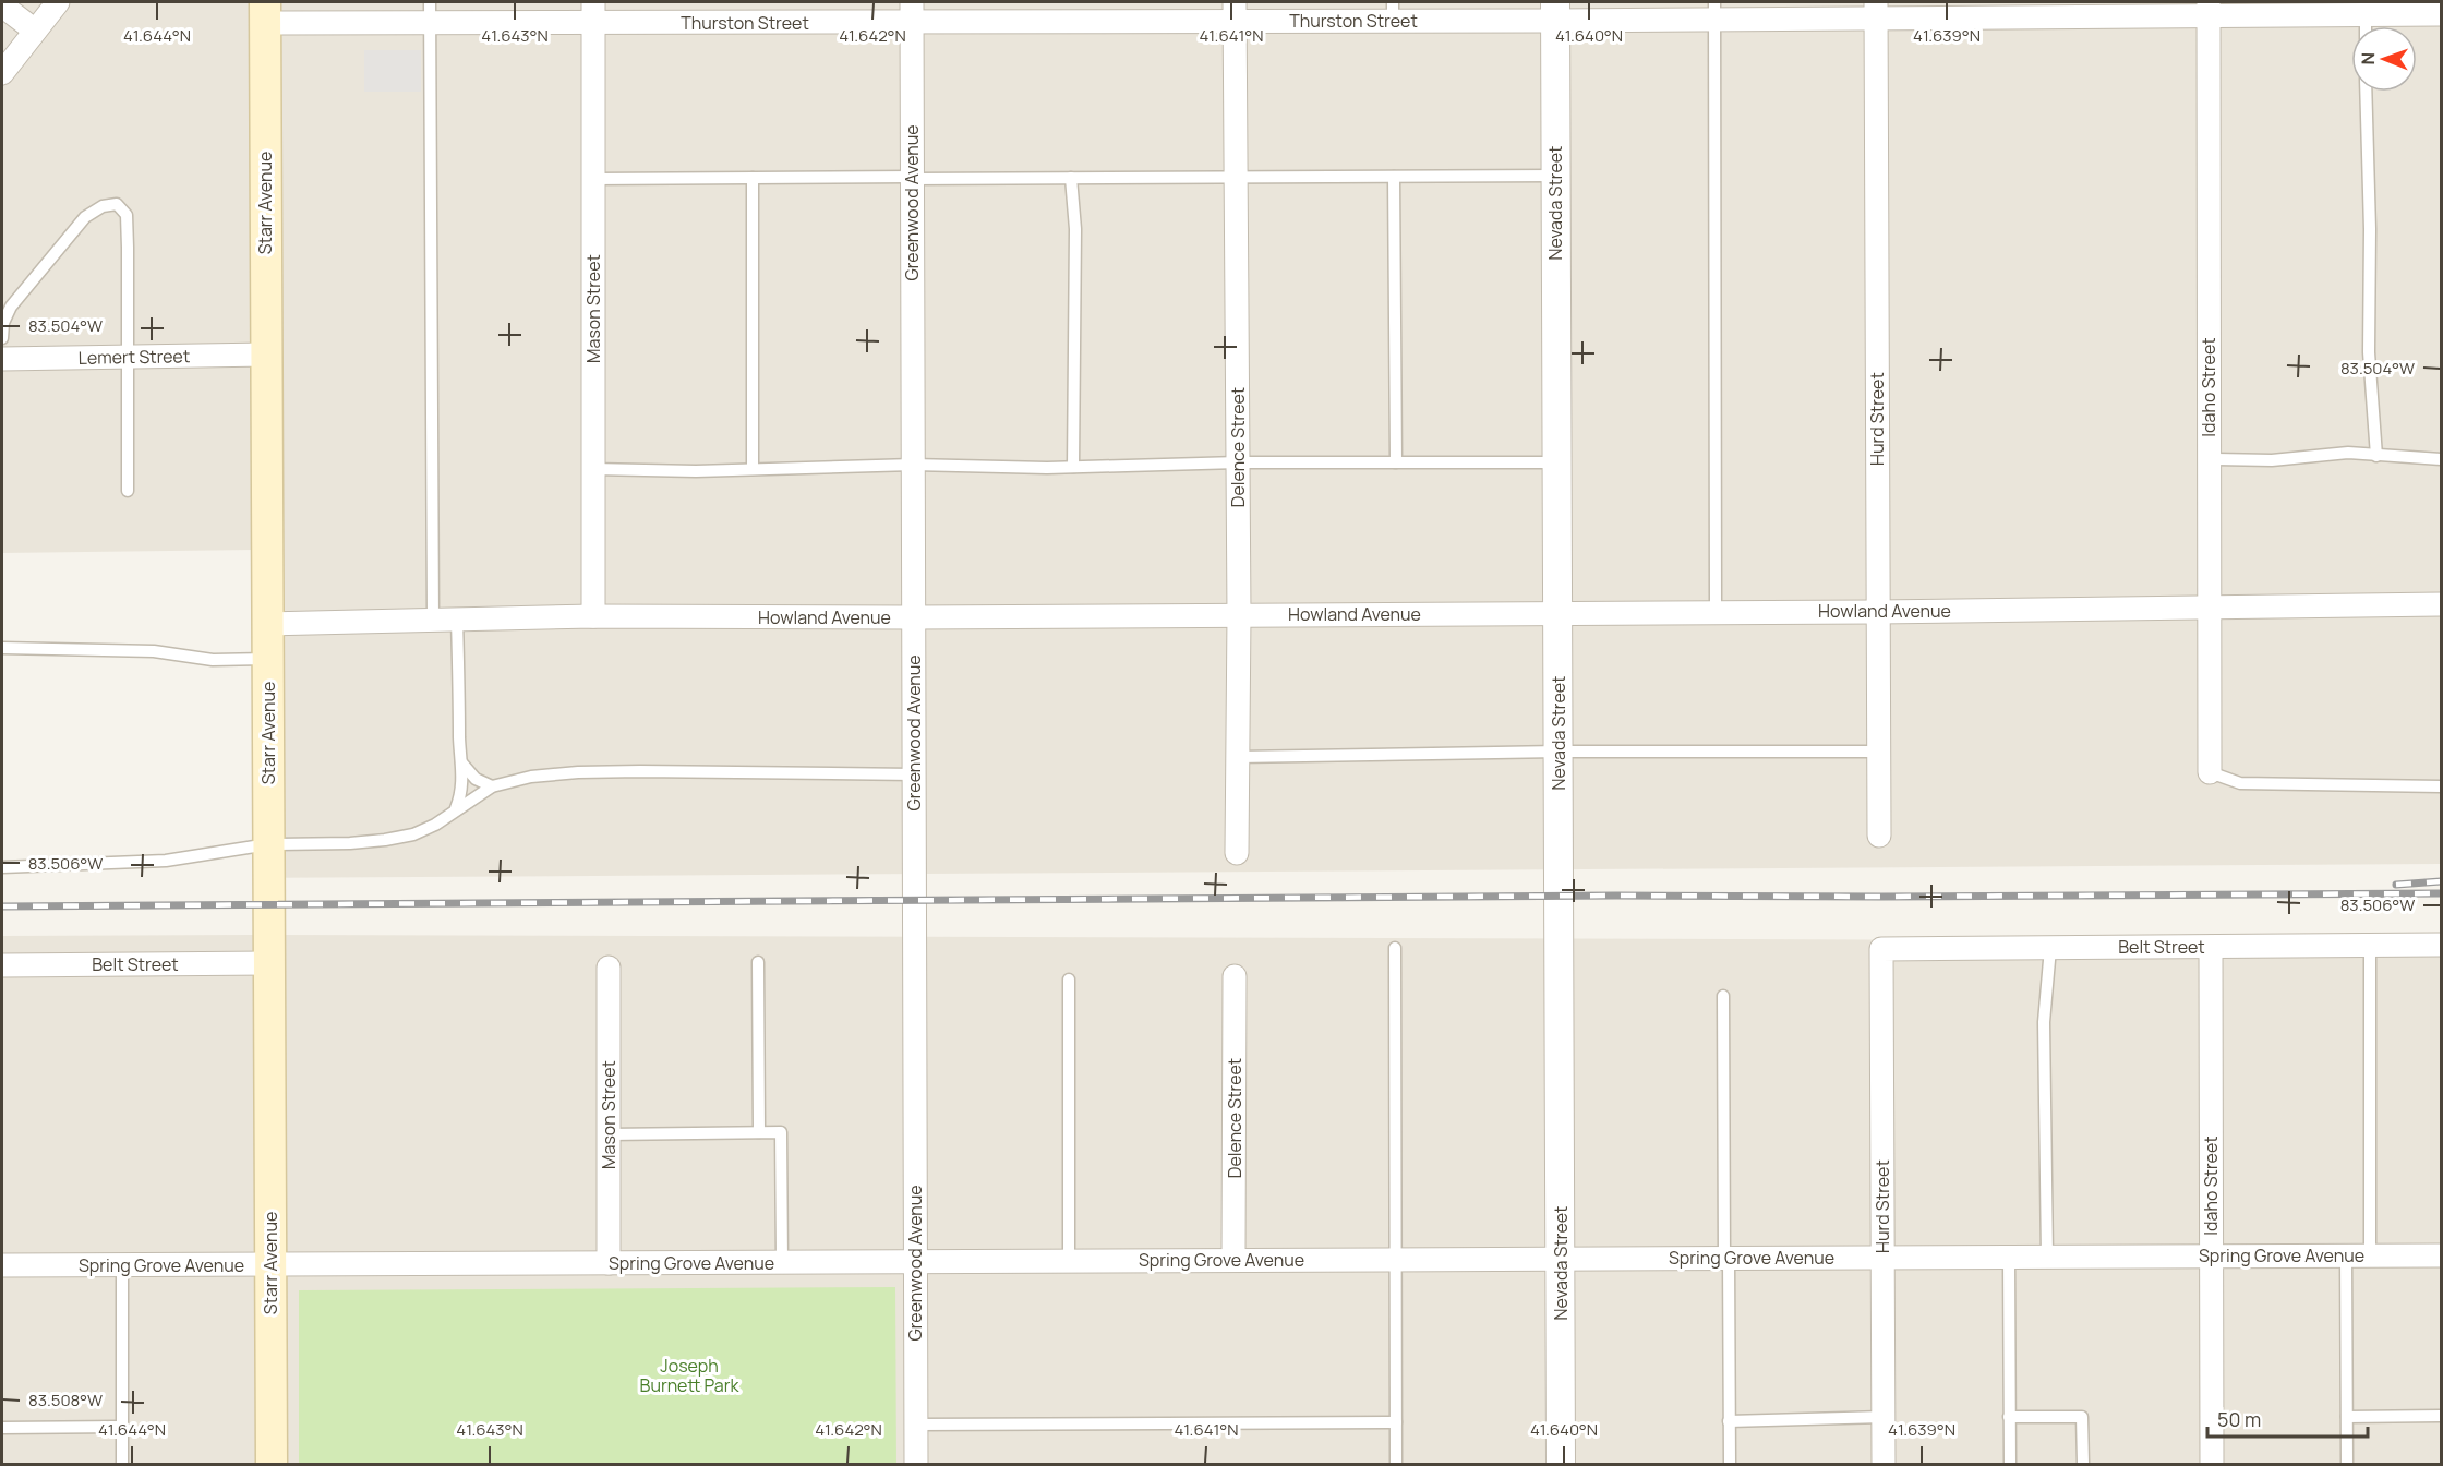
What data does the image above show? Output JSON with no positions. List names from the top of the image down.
{
  "streets": {
    "main road": ["Starr Avenue"],
    "street": [
      "Thurston Street",
      "Greenwood Avenue",
      "Nevada Street",
      "Mason Street",
      "Lemert Street",
      "Idaho Street",
      "Hurd Street",
      "Delence Street",
      "Howland Avenue",
      "Belt Street",
      "Spring Grove Avenue"
    ]
  },
  "crossings": [
    ["Thurston Street", "Starr Avenue"],
    ["Thurston Street", "Greenwood Avenue"],
    ["Thurston Street", "Nevada Street"],
    ["Thurston Street", "Mason Street"],
    ["Thurston Street", "Idaho Street"],
    ["Thurston Street", "Hurd Street"],
    ["Thurston Street", "Delence Street"],
    ["Starr Avenue", "Lemert Street"],
    ["Starr Avenue", "Howland Avenue"],
    ["Starr Avenue", "Belt Street"],
    ["Starr Avenue", "Spring Grove Avenue"],
    ["Greenwood Avenue", "Howland Avenue"],
    ["Greenwood Avenue", "Spring Grove Avenue"],
    ["Nevada Street", "Howland Avenue"],
    ["Nevada Street", "Spring Grove Avenue"],
    ["Mason Street", "Howland Avenue"],
    ["Mason Street", "Spring Grove Avenue"],
    ["Idaho Street", "Howland Avenue"],
    ["Idaho Street", "Belt Street"],
    ["Idaho Street", "Spring Grove Avenue"],
    ["Hurd Street", "Howland Avenue"],
    ["Hurd Street", "Belt Street"],
    ["Hurd Street", "Spring Grove Avenue"],
    ["Delence Street", "Howland Avenue"],
    ["Delence Street", "Spring Grove Avenue"]
  ],
  "parks": ["Joseph Burnett Park"],
  "scale_bar": "50 m",
  "north": "left",
  "coordinates": [
    "41.644°N",
    "41.643°N",
    "41.642°N",
    "41.641°N",
    "41.640°N",
    "41.639°N",
    "83.504°W",
    "83.506°W",
    "83.508°W"
  ]
}
